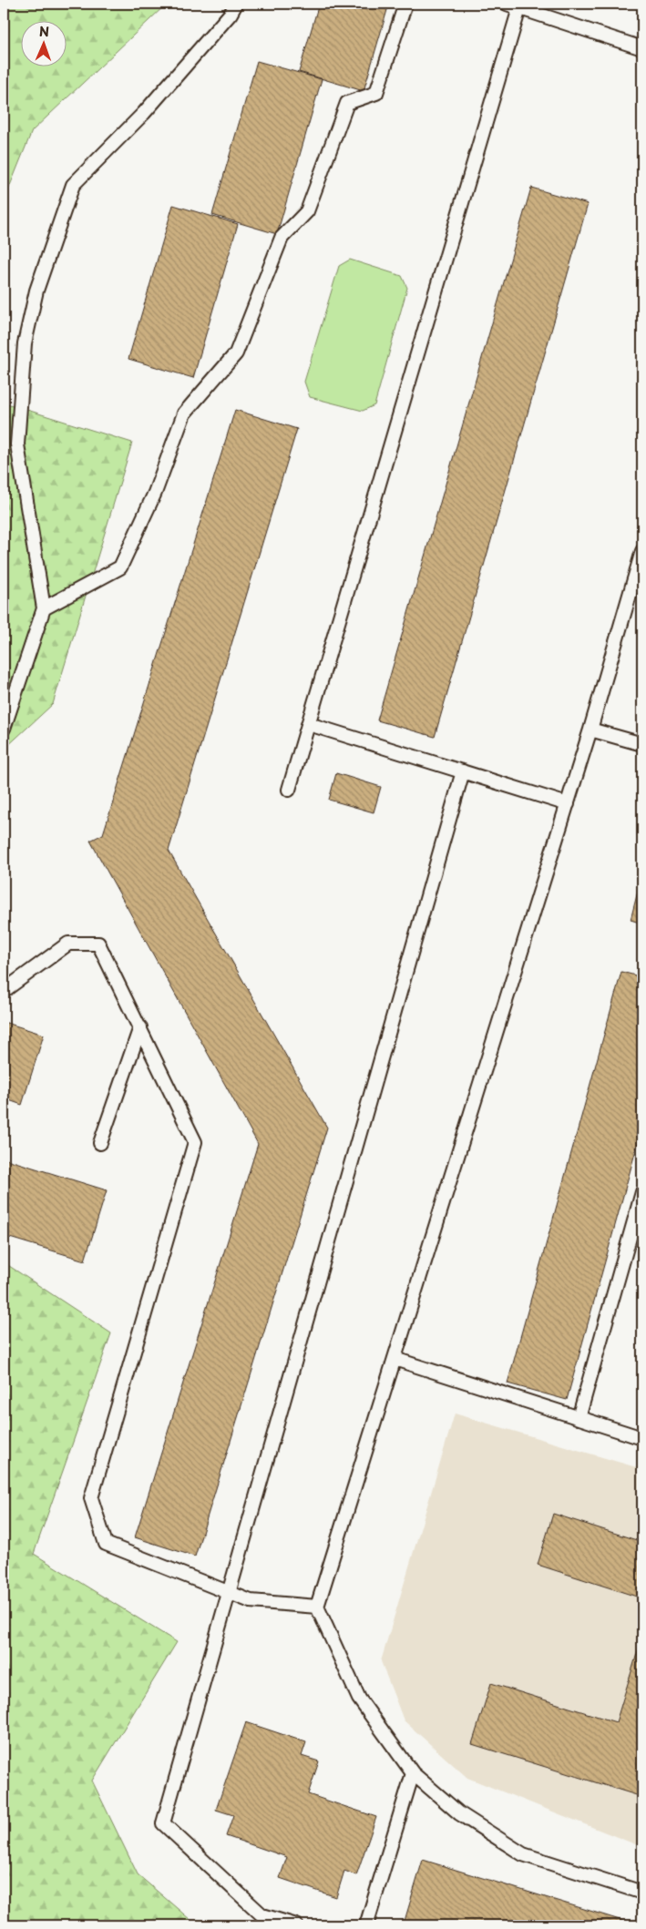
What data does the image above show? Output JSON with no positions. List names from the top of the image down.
{
  "north": "top"
}
